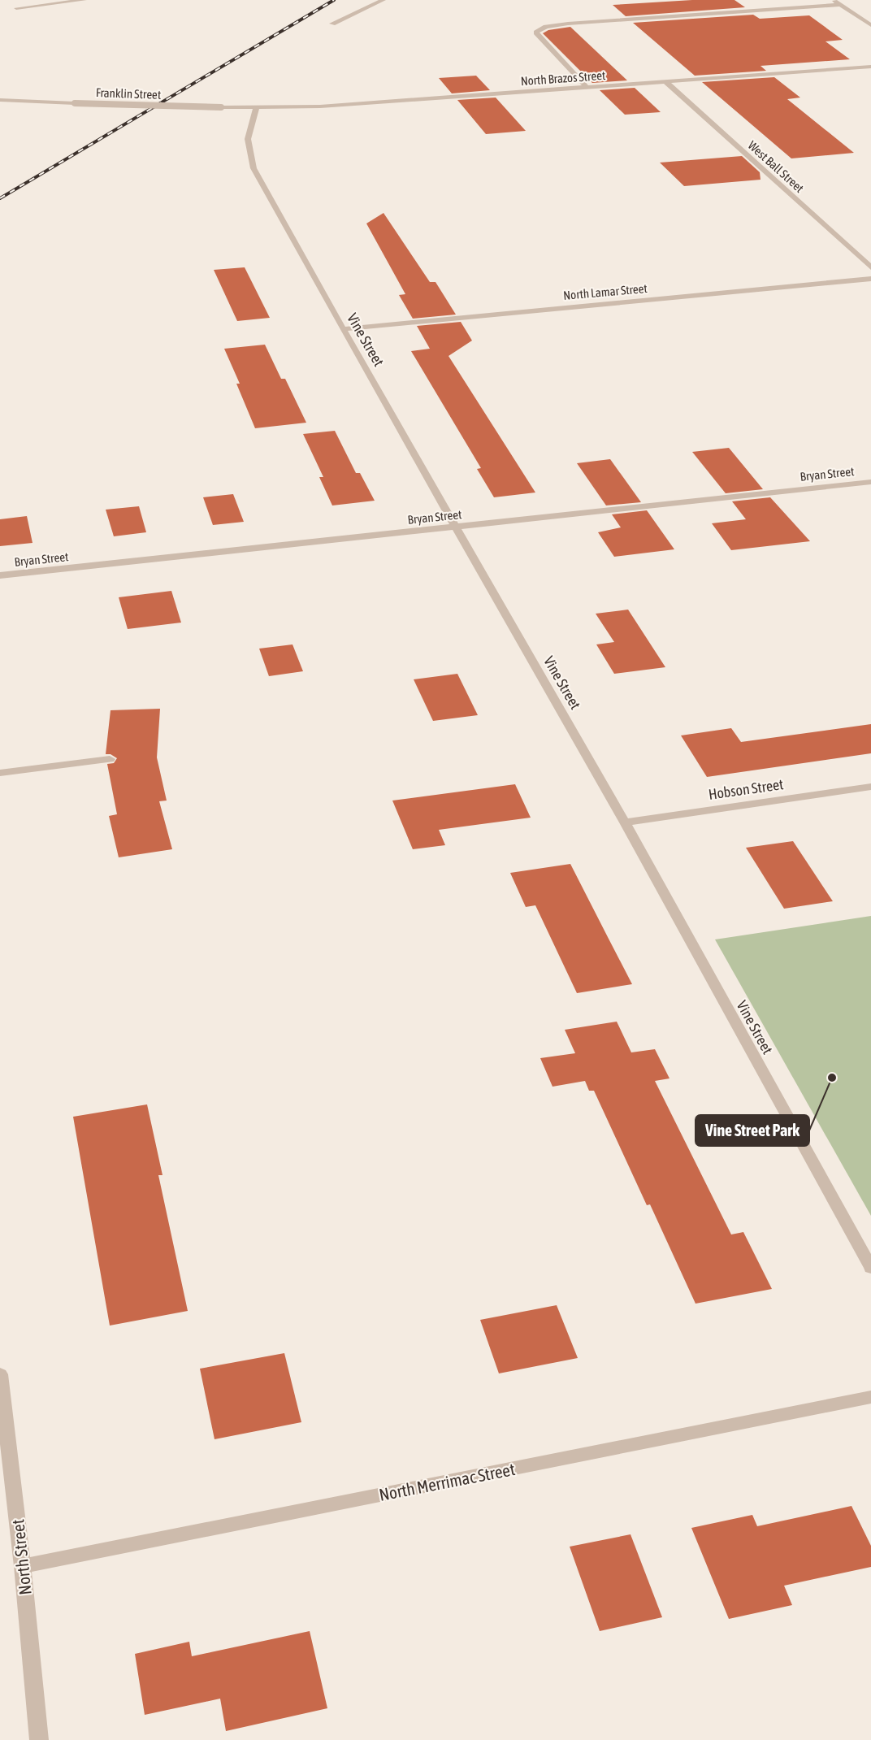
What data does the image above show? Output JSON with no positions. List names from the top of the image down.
{
  "streets": {
    "street": [
      "North Brazos Street",
      "Franklin Street",
      "West Ball Street",
      "North Lamar Street",
      "Vine Street",
      "Bryan Street",
      "Hobson Street",
      "North Merrimac Street",
      "North Street"
    ]
  },
  "crossings": [
    ["North Brazos Street", "Franklin Street"],
    ["North Brazos Street", "West Ball Street"],
    ["North Brazos Street", "Vine Street"],
    ["Franklin Street", "Vine Street"],
    ["North Lamar Street", "Vine Street"],
    ["Vine Street", "Bryan Street"],
    ["Vine Street", "Hobson Street"],
    ["North Merrimac Street", "North Street"]
  ],
  "places": ["Vine Street Park"]
}
